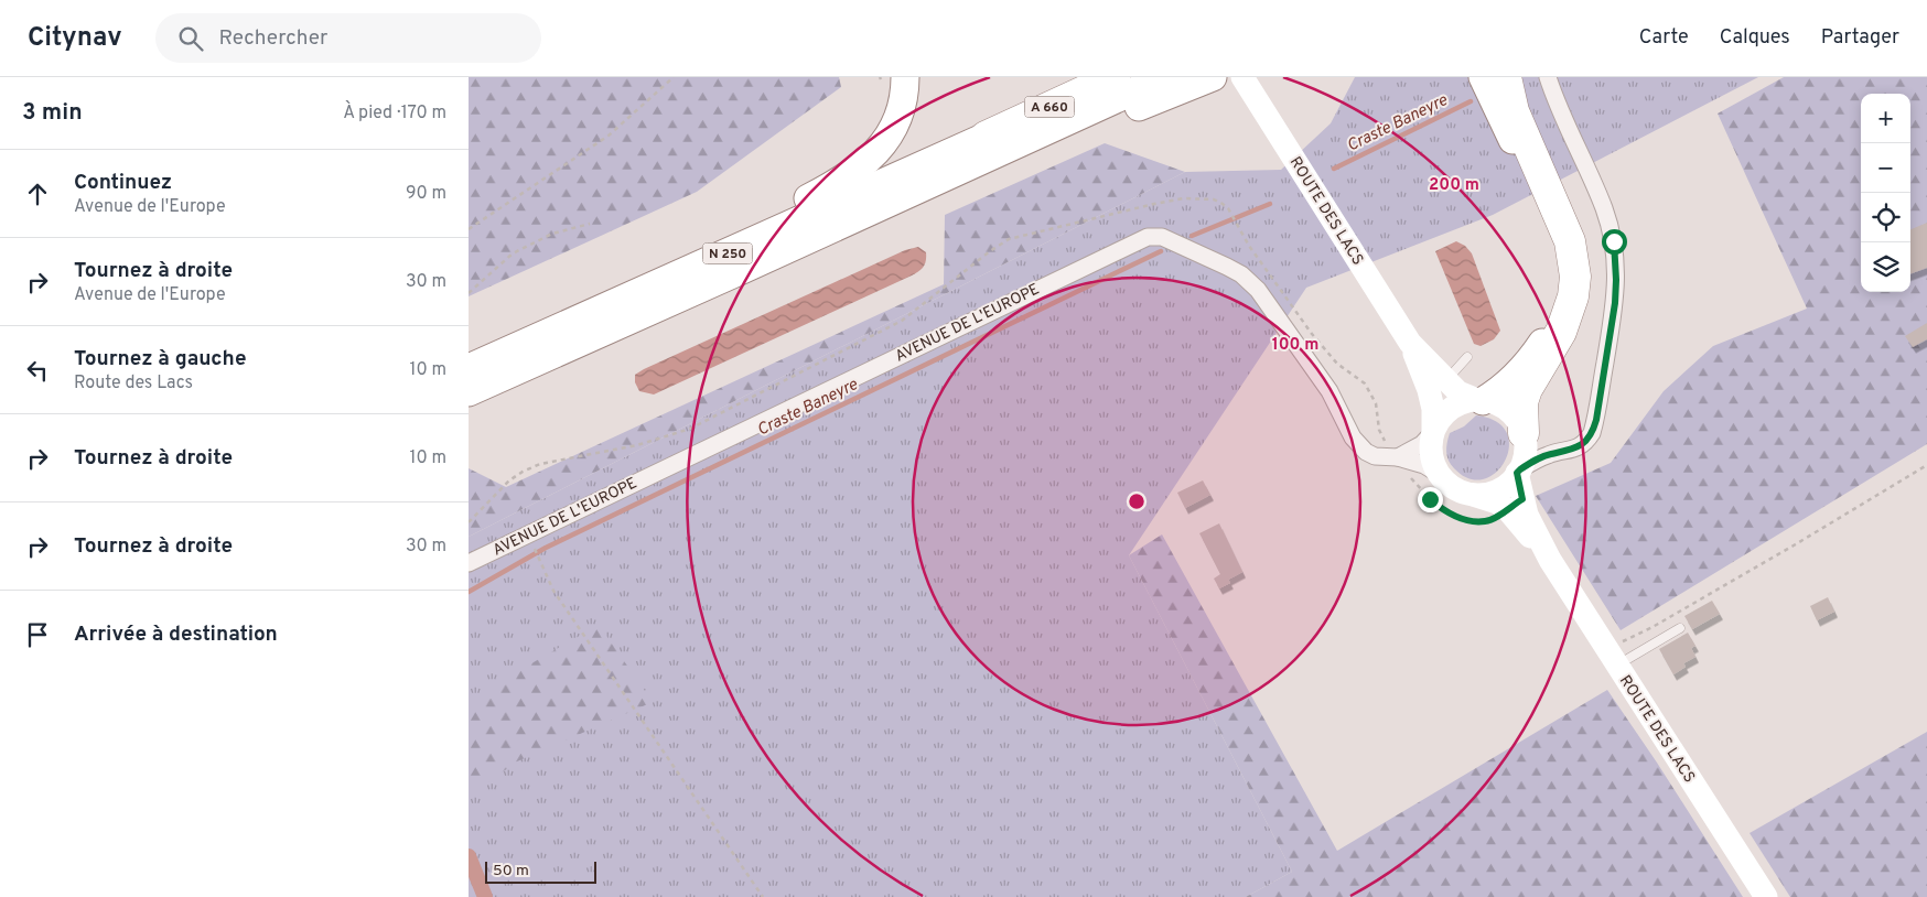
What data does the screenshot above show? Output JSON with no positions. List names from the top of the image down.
{
  "streets": {
    "highway": ["A 660", "N 250"],
    "main road": ["ROUTE DES LACS"],
    "street": ["AVENUE DE L'EUROPE"]
  },
  "crossings": [
    ["A 660", "N 250"],
    ["ROUTE DES LACS", "AVENUE DE L'EUROPE"]
  ],
  "water": ["Craste Baneyre"],
  "scale_bar": "50 m",
  "page": {
    "header": "Citynav",
    "search": "Rechercher",
    "nav": ["Carte", "Calques", "Partager"],
    "heading": ["3 min", "À pied · 170 m"],
    "map_buttons": ["+", "−"],
    "list": [
      ["Continuez", "Avenue de l'Europe", "90 m"],
      ["Tournez à droite", "Avenue de l'Europe", "30 m"],
      ["Tournez à gauche", "Route des Lacs", "10 m"],
      ["Tournez à droite", "10 m"],
      ["Tournez à droite", "30 m"],
      "Arrivée à destination"
    ],
    "scale": "50 m"
  },
  "rings": ["200 m", "100 m"]
}
